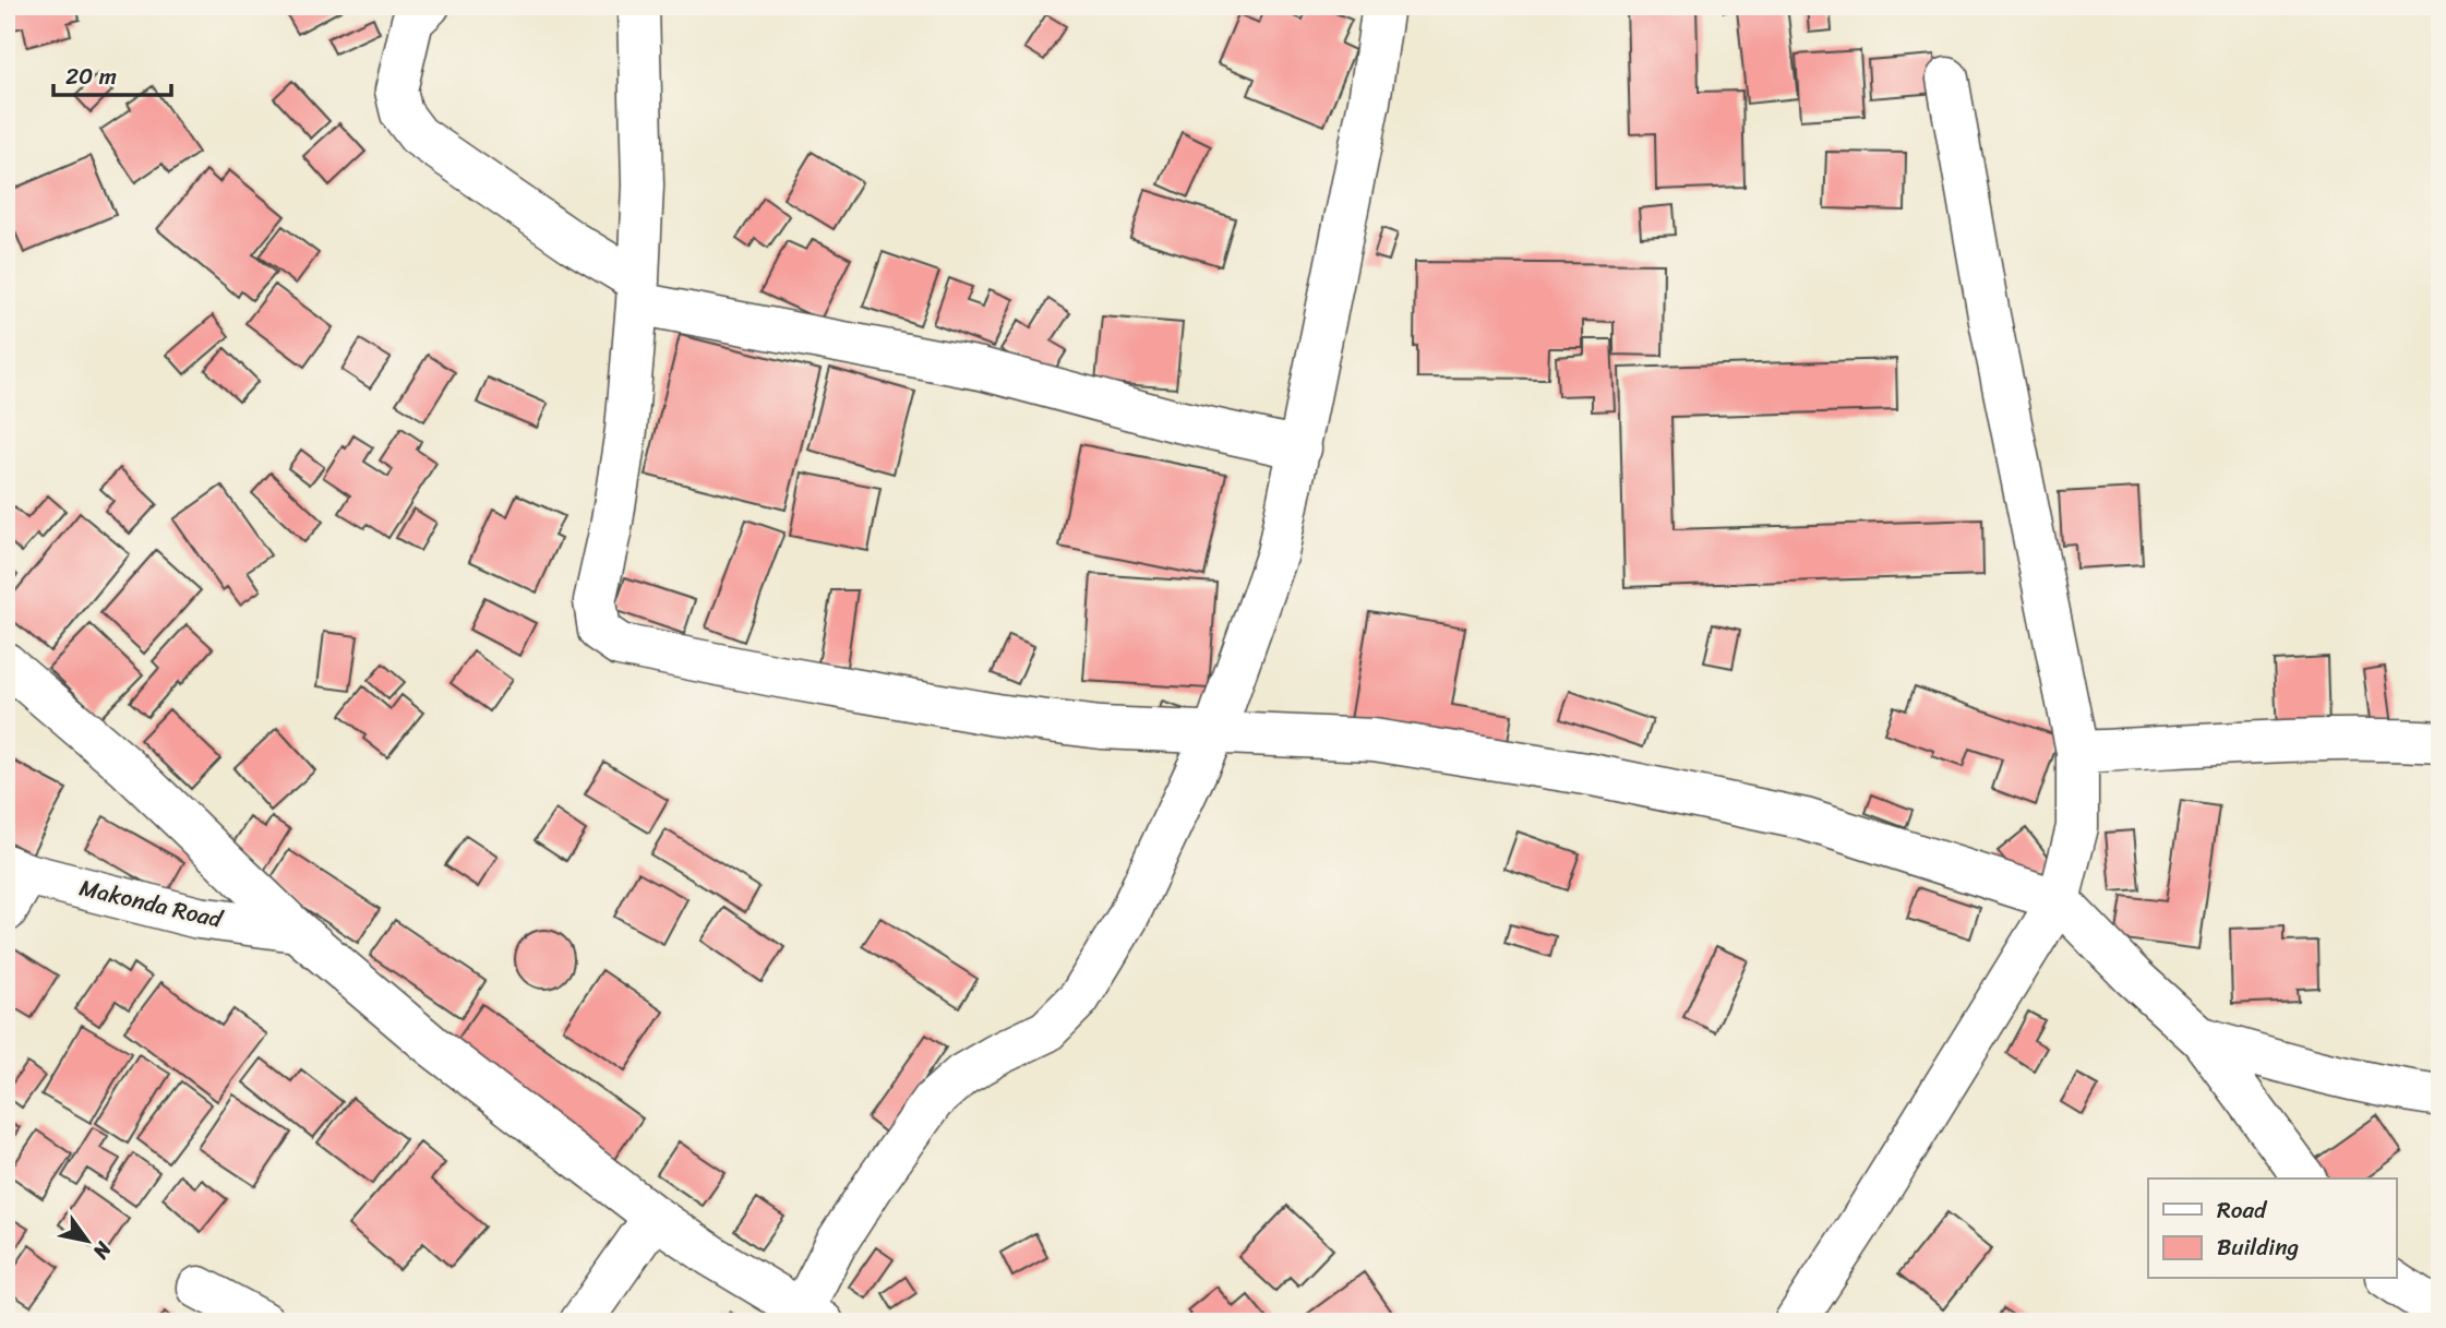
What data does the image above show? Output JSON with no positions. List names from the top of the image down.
{
  "streets": {
    "street": ["Makonda Road"]
  },
  "legend": ["Road", "Building"],
  "scale_bar": "20 m",
  "north": "bottom right"
}
